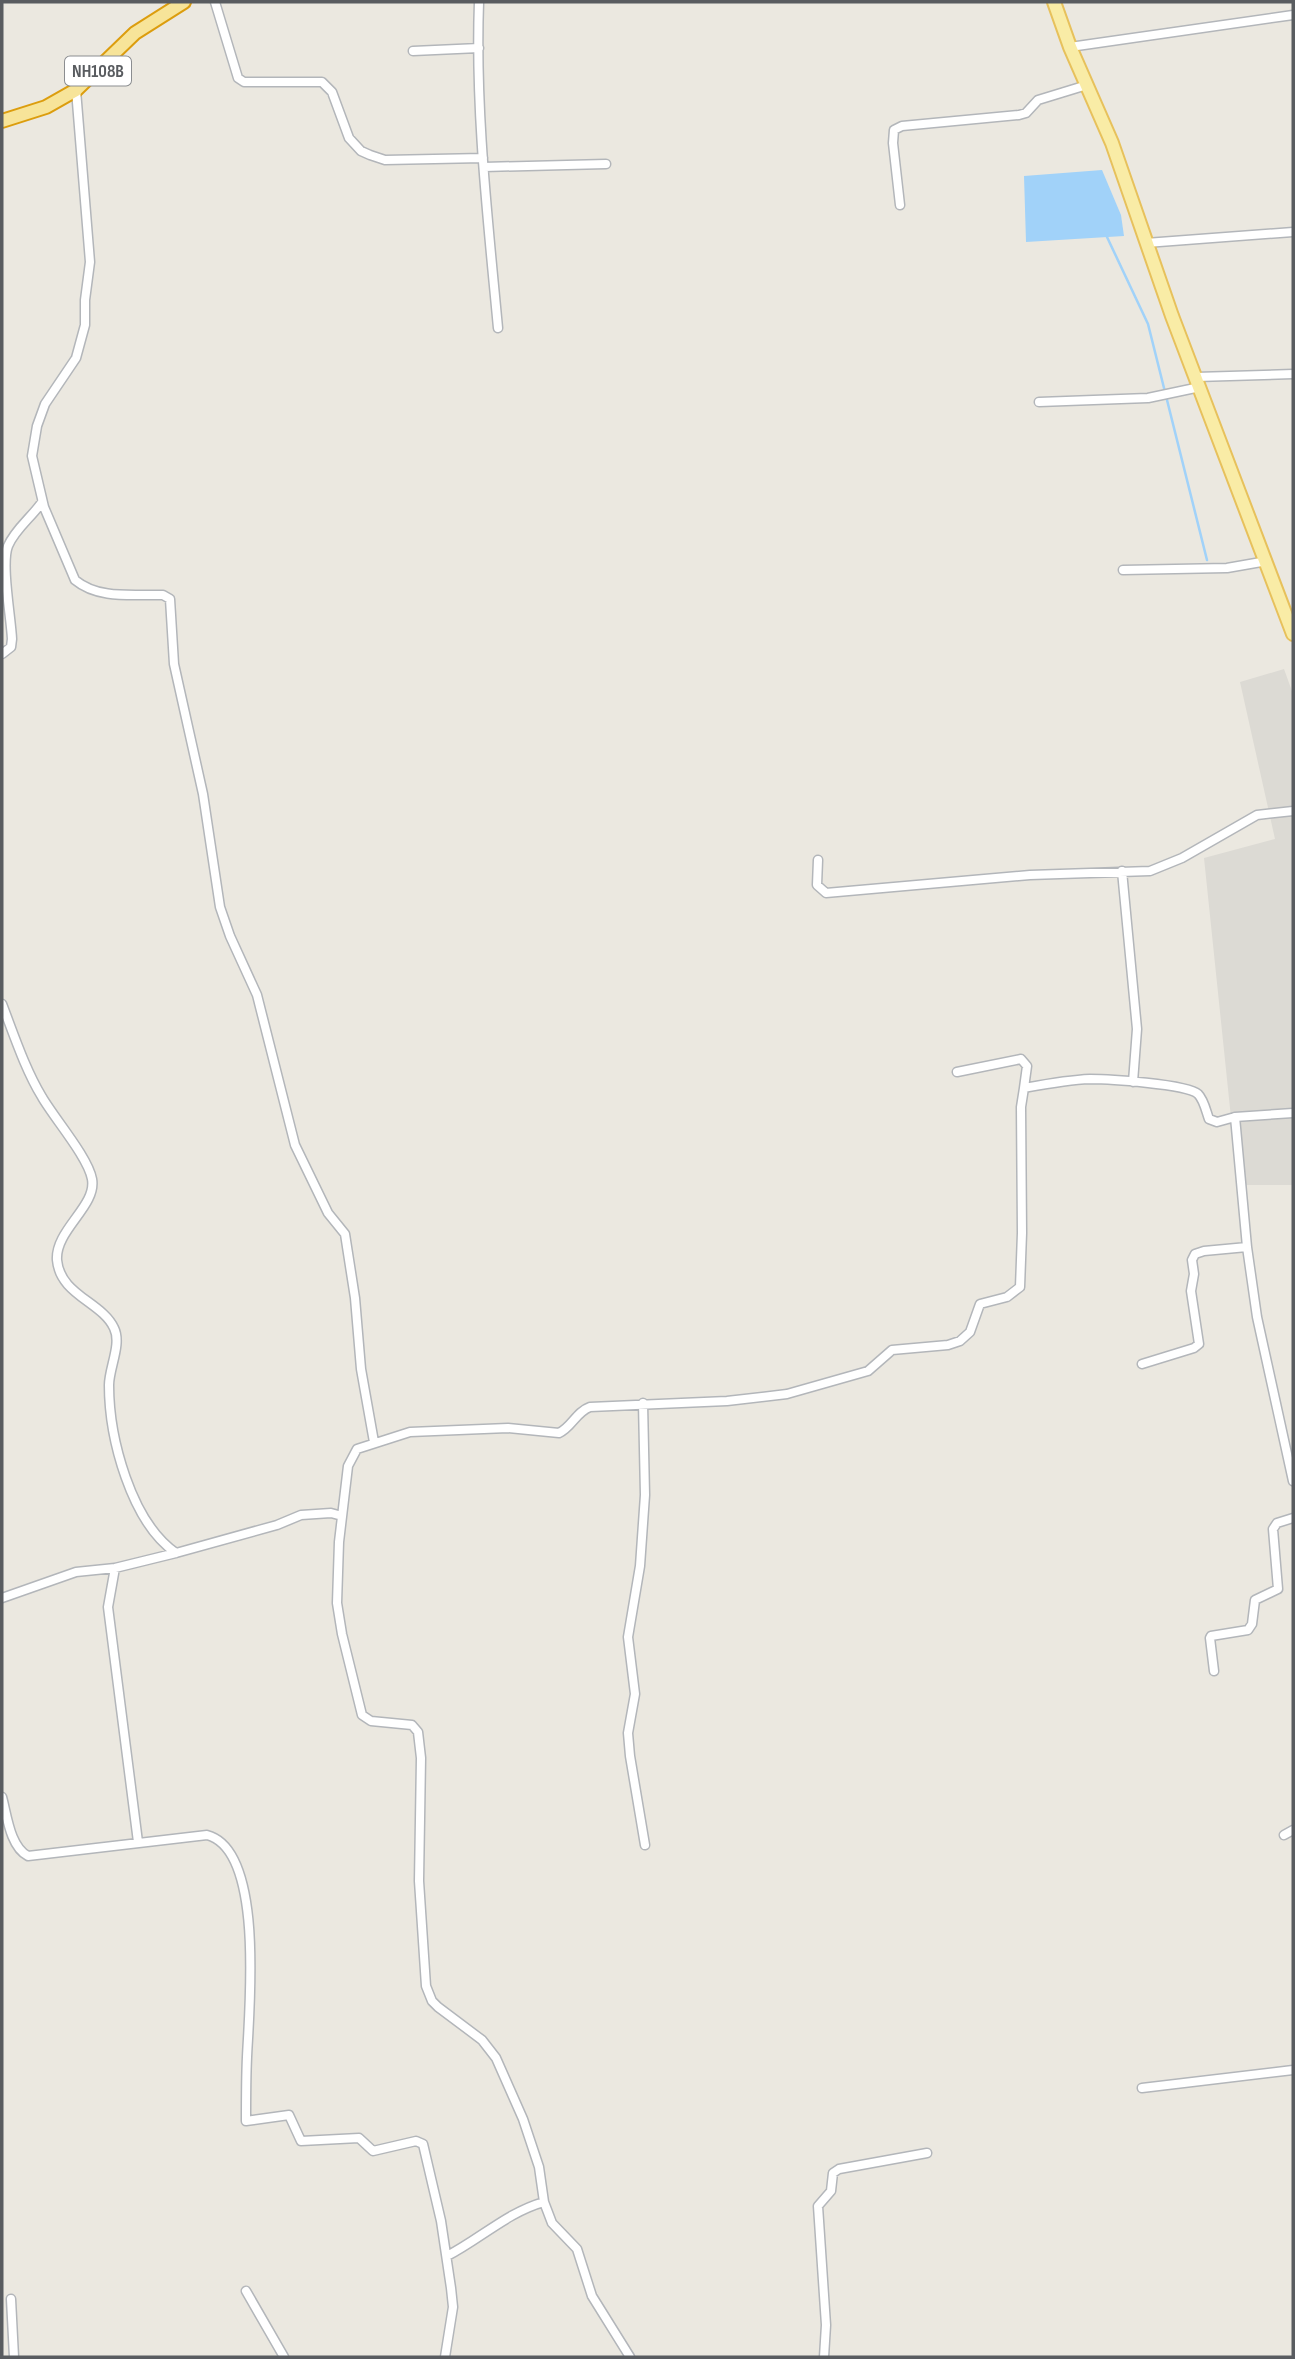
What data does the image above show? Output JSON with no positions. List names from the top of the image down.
{
  "streets": {
    "highway": ["NH108B"]
  }
}
